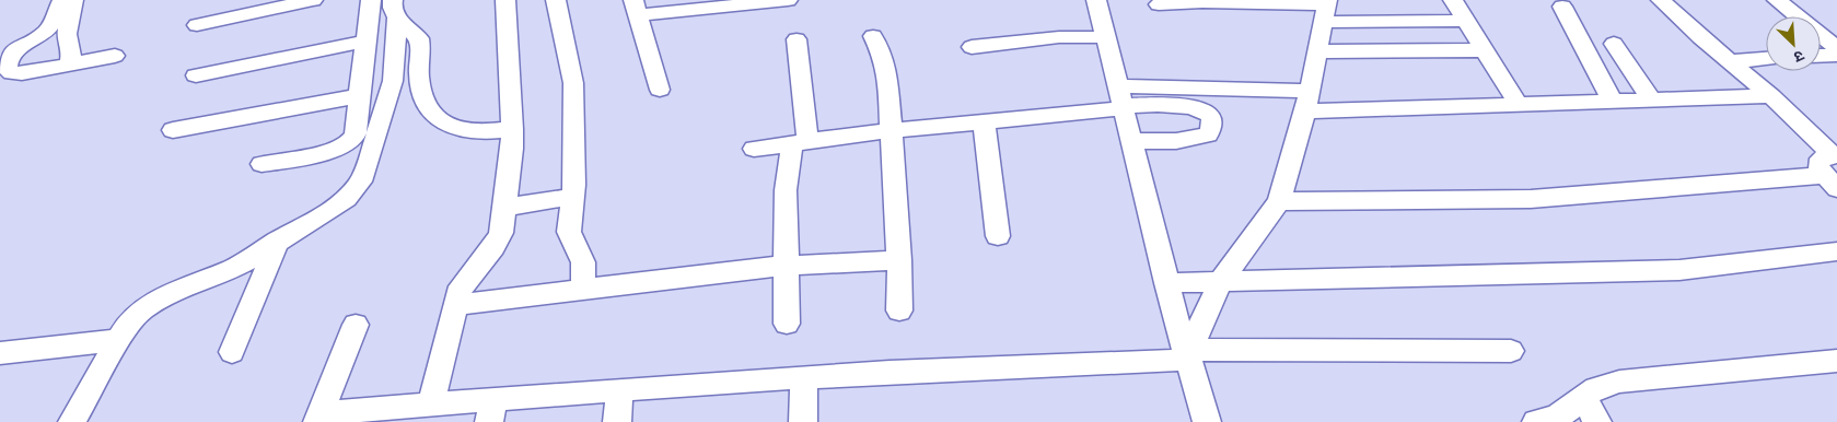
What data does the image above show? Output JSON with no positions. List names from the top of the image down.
{
  "north": "bottom right"
}
